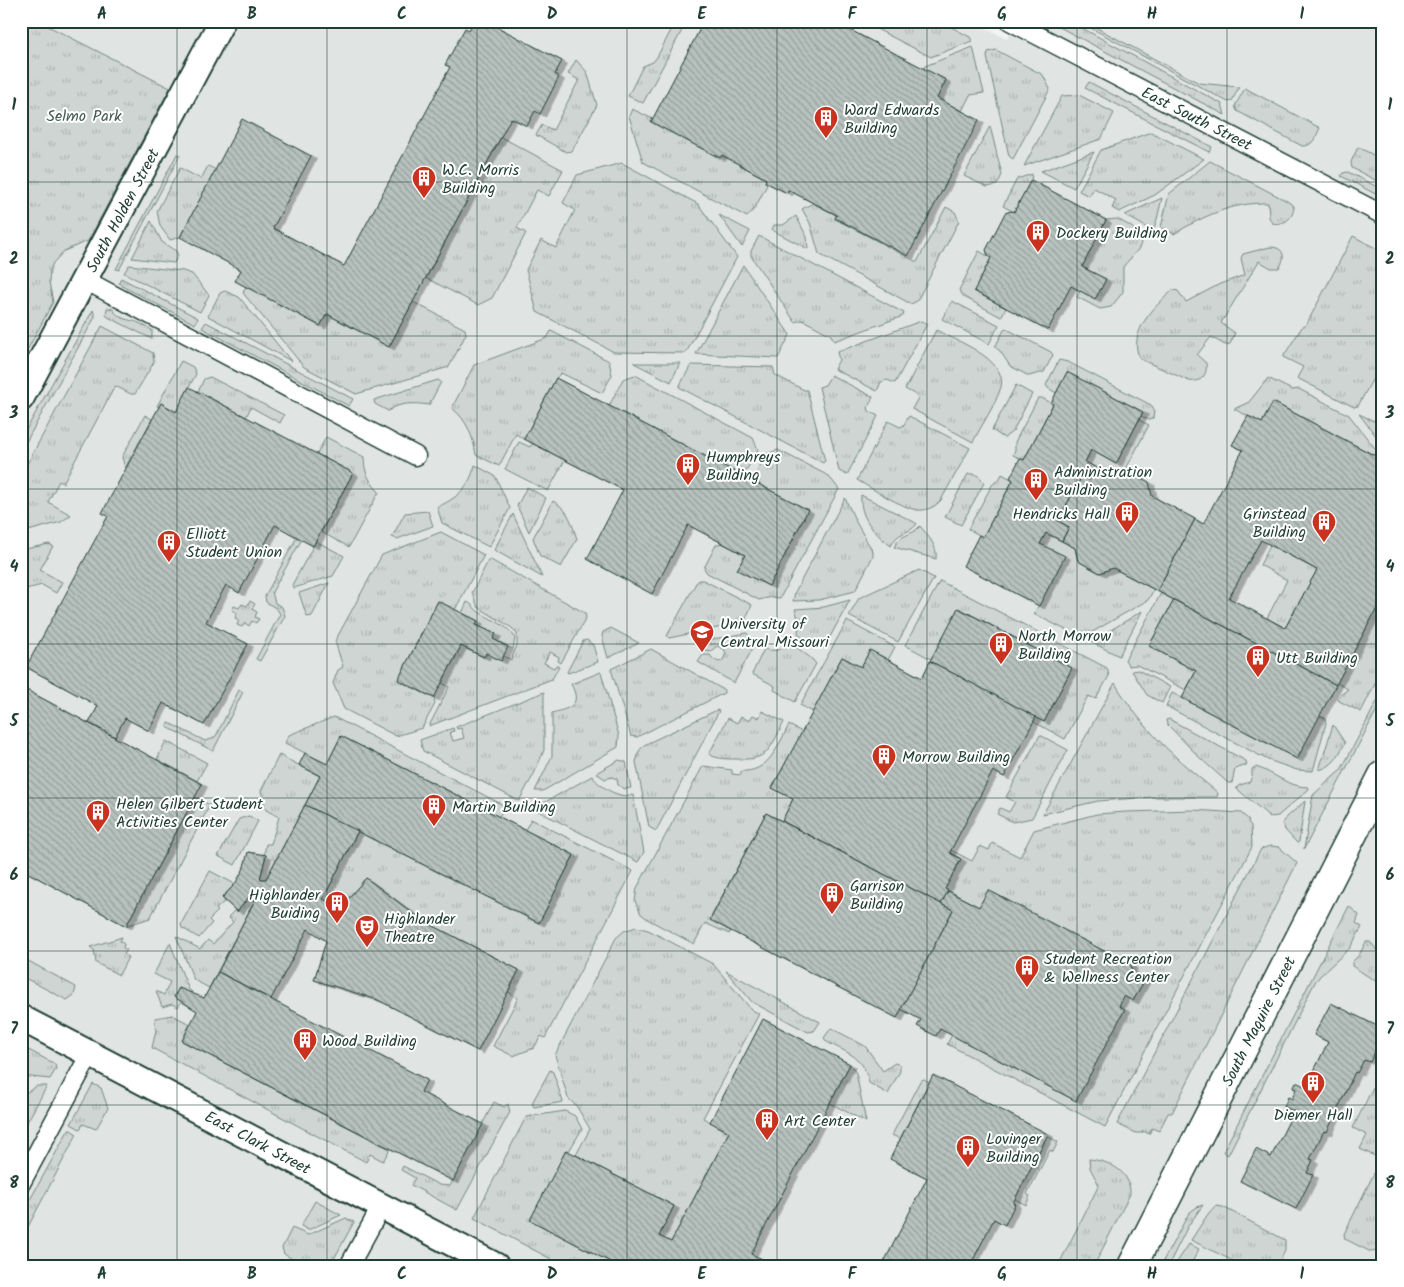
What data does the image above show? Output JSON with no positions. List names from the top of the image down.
{
  "streets": {
    "main road": ["South Maguire Street"],
    "street": ["East South Street", "South Holden Street", "East Clark Street"]
  },
  "parks": ["Selmo Park"],
  "places": {
    "building": [
      "Ward Edwards Building",
      "W.C. Morris Building",
      "Dockery Building",
      "Humphreys Building",
      "Administration Building",
      "Hendricks Hall",
      "Grinstead Building",
      "Elliott Student Union",
      "North Morrow Building",
      "Utt Building",
      "Morrow Building",
      "Martin Building",
      "Helen Gilbert Student Activities Center",
      "Garrison Building",
      "Highlander Buiding",
      "Student Recreation & Wellness Center",
      "Wood Building",
      "Diemer Hall",
      "Art Center",
      "Lovinger Building"
    ],
    "school or university": ["University of Central Missouri"],
    "theatre": ["Highlander Theatre"]
  },
  "grid": {
    "columns": [
      "A",
      "B",
      "C",
      "D",
      "E",
      "F",
      "G",
      "H",
      "I"
    ],
    "rows": [
      "1",
      "2",
      "3",
      "4",
      "5",
      "6",
      "7",
      "8"
    ]
  }
}
